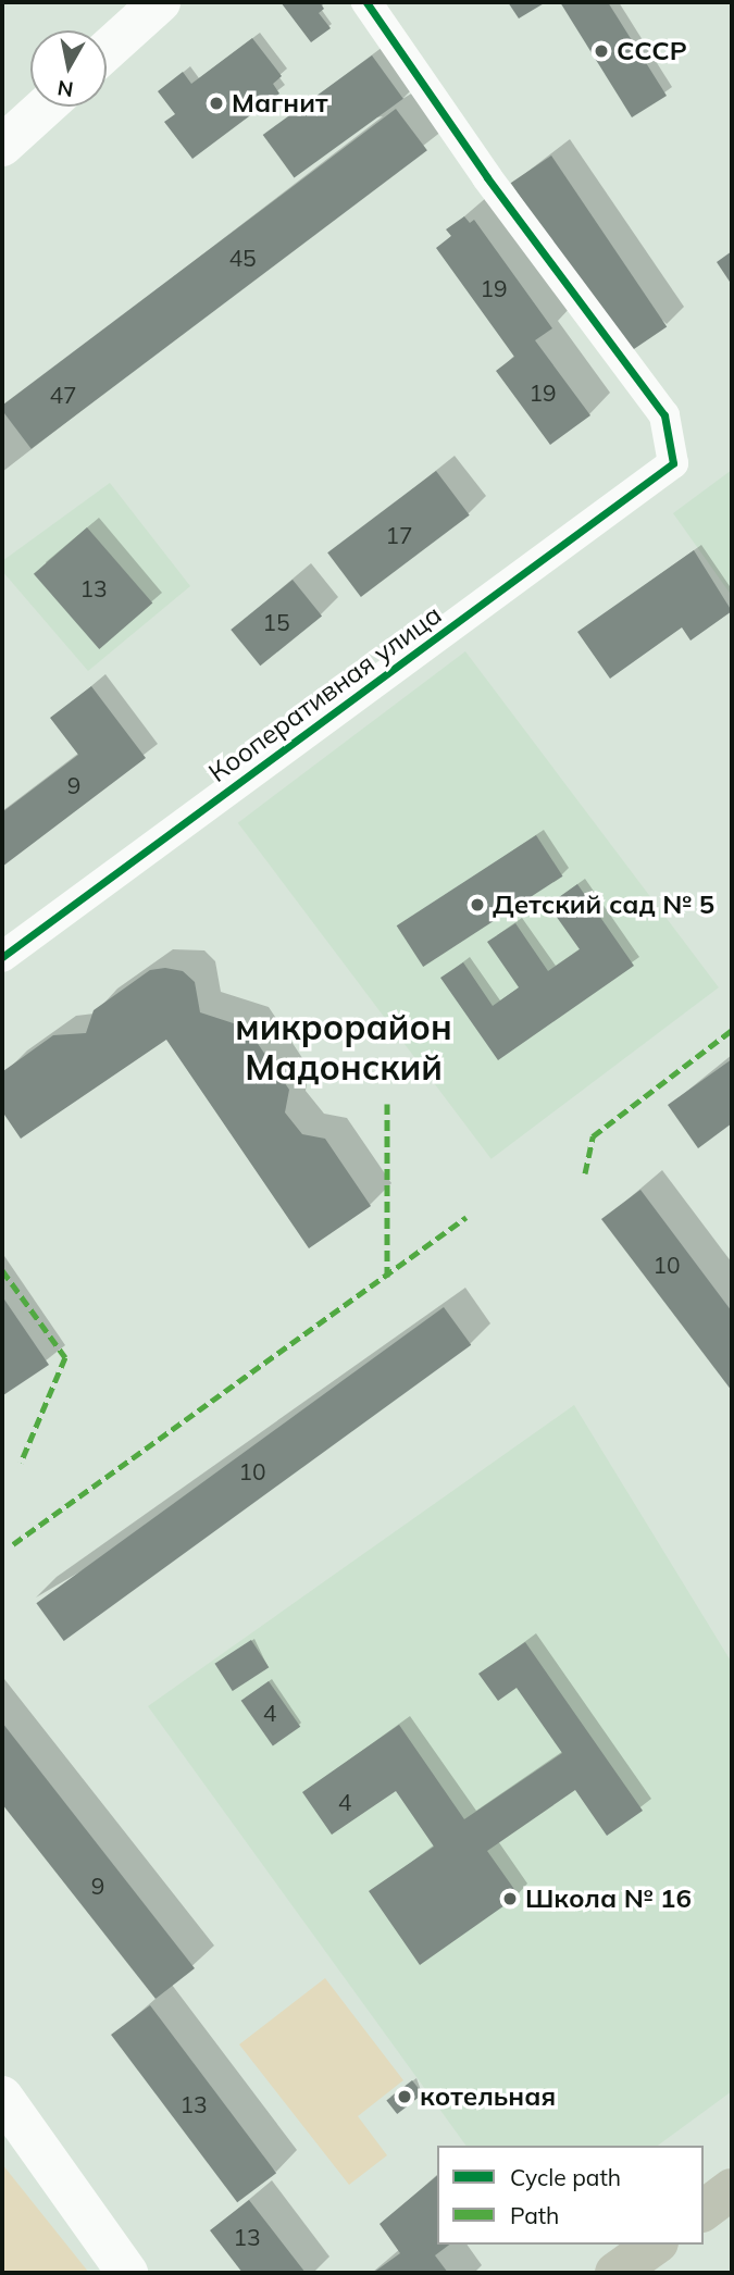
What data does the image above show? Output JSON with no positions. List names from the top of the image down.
{
  "streets": {
    "street": ["Кооперативная улица"]
  },
  "districts": ["микрорайон Мадонский"],
  "places": [
    "СССР",
    "Магнит",
    "Детский сад № 5",
    "Школа № 16",
    "котельная"
  ],
  "house_numbers": [
    "45",
    "19",
    "19",
    "47",
    "17",
    "13",
    "15",
    "9",
    "10",
    "10",
    "4",
    "4",
    "9",
    "13",
    "13"
  ],
  "legend": ["Cycle path", "Path"],
  "north": "bottom"
}
